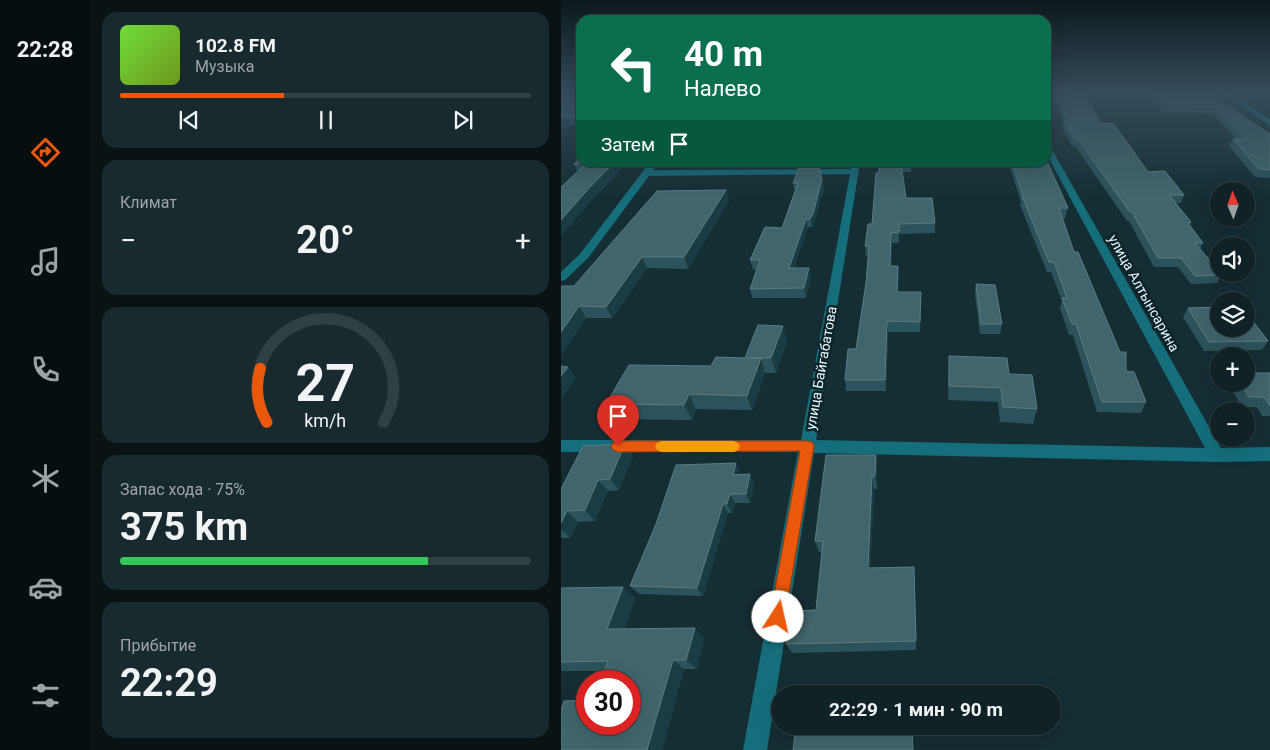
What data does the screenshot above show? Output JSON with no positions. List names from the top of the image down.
{
  "streets": {
    "street": ["улица Алтынсарина", "улица Байгабатова"]
  },
  "north": "top",
  "page": {
    "tabs": "22:28",
    "turn": ["40 m", "Налево"],
    "song": ["102.8 FM", "Музыка"],
    "then": "Затем",
    "tile": [
      "Климат",
      ["Запас хода · 75%", "375 km"],
      ["Прибытие", "22:29"]
    ],
    "map_buttons": ["+", "−"],
    "heat": ["−", "20°", "+"],
    "limit": "30",
    "trip": "22:29 · 1 мин · 90 m",
    "gauge": ["27", "km/h"]
  }
}
